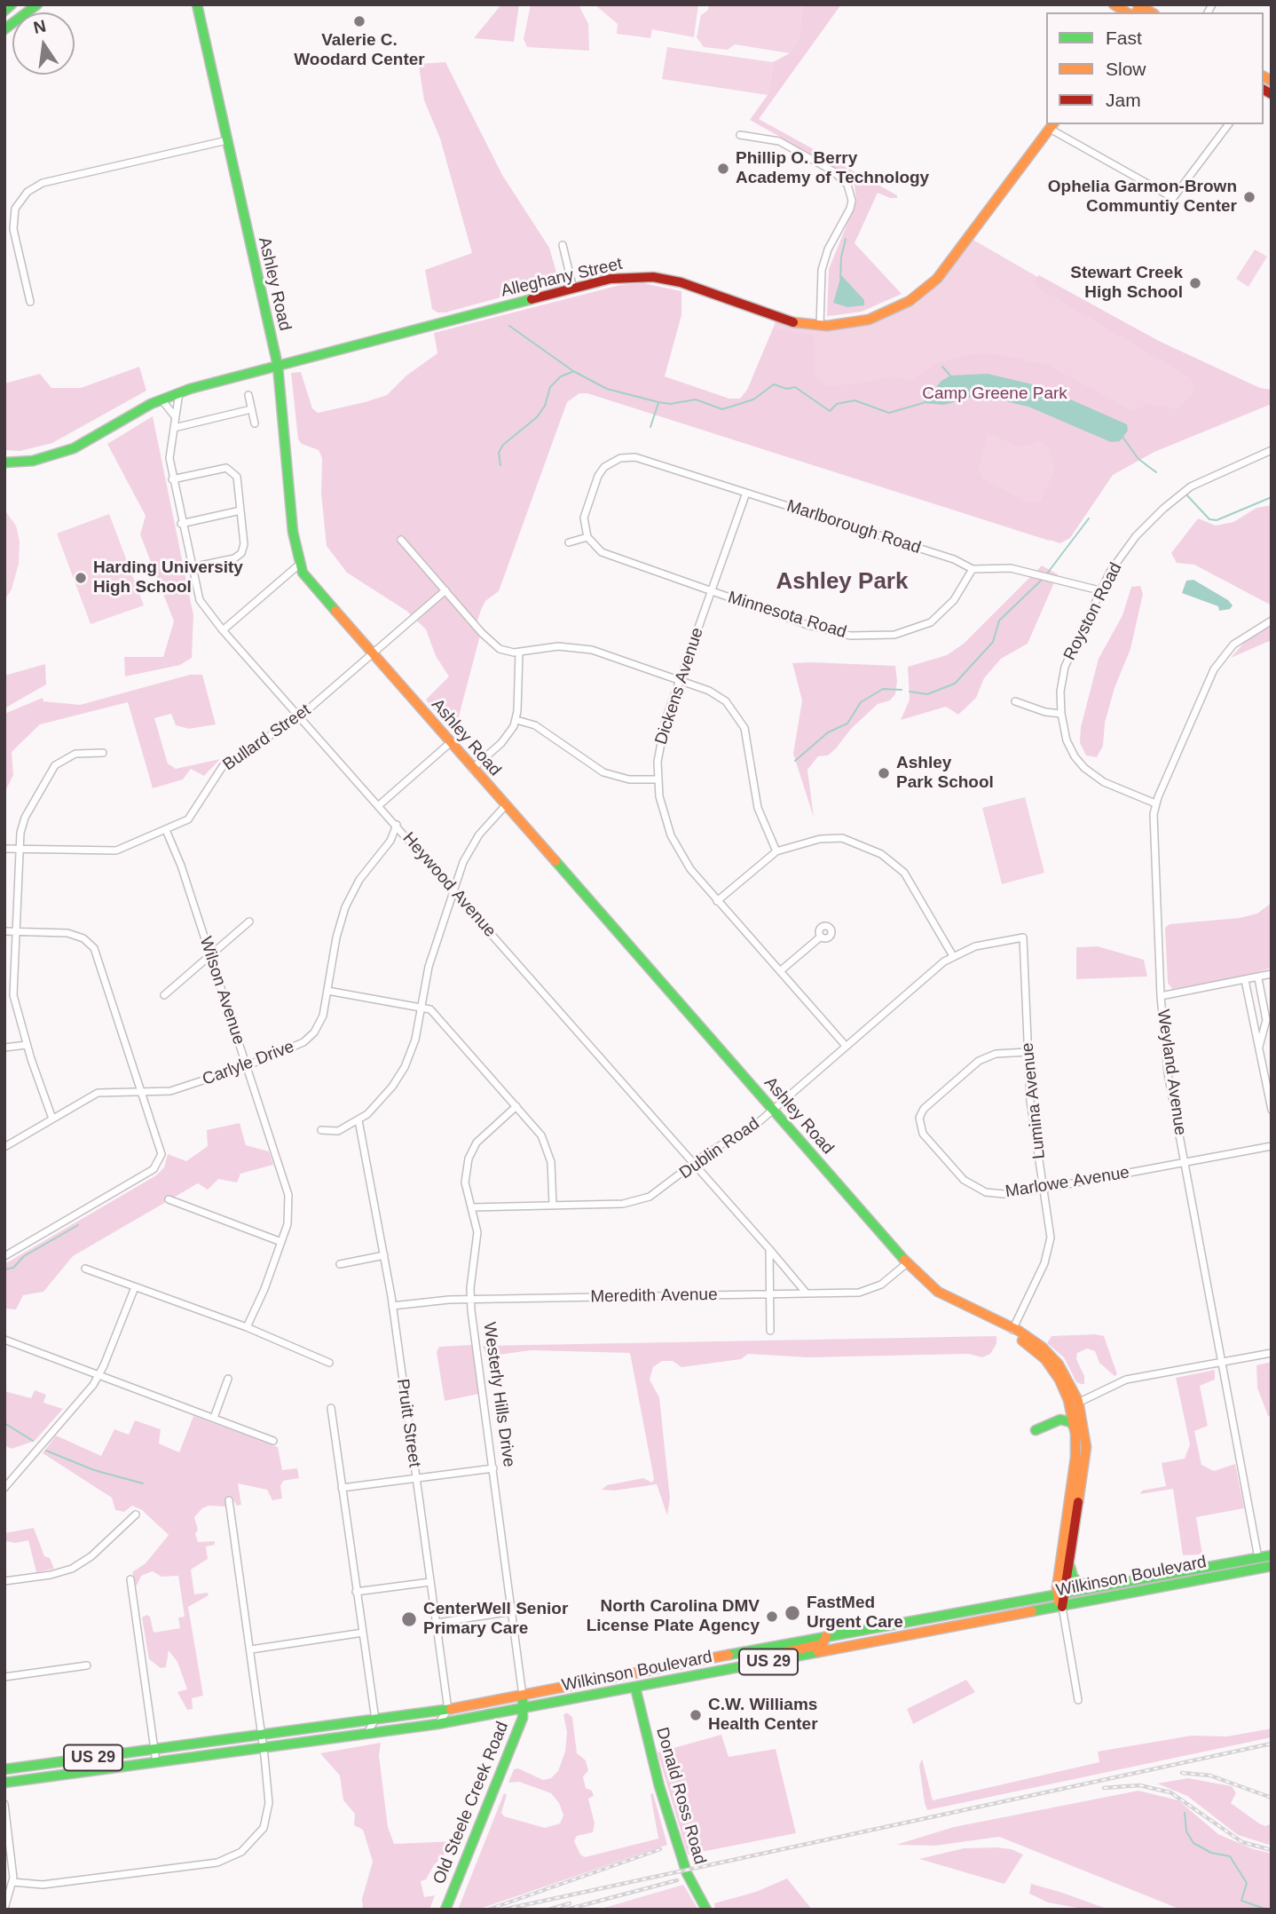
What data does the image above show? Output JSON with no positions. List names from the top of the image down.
{
  "streets": {
    "main road": [
      "Alleghany Street",
      "Ashley Road",
      "Westerly Hills Drive",
      "Wilkinson Boulevard",
      "US 29",
      "Donald Ross Road",
      "Old Steele Creek Road"
    ],
    "street": [
      "Marlborough Road",
      "Royston Road",
      "Minnesota Road",
      "Dickens Avenue",
      "Bullard Street",
      "Heywood Avenue",
      "Wilson Avenue",
      "Carlyle Drive",
      "Weyland Avenue",
      "Lumina Avenue",
      "Dublin Road",
      "Marlowe Avenue",
      "Meredith Avenue",
      "Pruitt Street"
    ]
  },
  "crossings": [
    ["Alleghany Street", "Ashley Road"],
    ["Alleghany Street", "Heywood Avenue"],
    ["Ashley Road", "Bullard Street"],
    ["Ashley Road", "Lumina Avenue"],
    ["Ashley Road", "Dublin Road"],
    ["Ashley Road", "Meredith Avenue"],
    ["Ashley Road", "Wilkinson Boulevard"],
    ["Marlborough Road", "Royston Road"],
    ["Marlborough Road", "Minnesota Road"],
    ["Marlborough Road", "Dickens Avenue"],
    ["Royston Road", "Weyland Avenue"],
    ["Minnesota Road", "Dickens Avenue"],
    ["Dickens Avenue", "Dublin Road"],
    ["Bullard Street", "Heywood Avenue"],
    ["Bullard Street", "Wilson Avenue"],
    ["Heywood Avenue", "Carlyle Drive"],
    ["Heywood Avenue", "Dublin Road"],
    ["Heywood Avenue", "Meredith Avenue"],
    ["Wilson Avenue", "Carlyle Drive"],
    ["Weyland Avenue", "Marlowe Avenue"],
    ["Weyland Avenue", "Wilkinson Boulevard"],
    ["Lumina Avenue", "Dublin Road"],
    ["Lumina Avenue", "Marlowe Avenue"],
    ["Dublin Road", "Westerly Hills Drive"],
    ["Meredith Avenue", "Westerly Hills Drive"],
    ["Meredith Avenue", "Pruitt Street"],
    ["Westerly Hills Drive", "Wilkinson Boulevard"],
    ["Westerly Hills Drive", "Old Steele Creek Road"],
    ["Pruitt Street", "Wilkinson Boulevard"],
    ["Wilkinson Boulevard", "Donald Ross Road"],
    ["Wilkinson Boulevard", "Old Steele Creek Road"]
  ],
  "districts": ["Ashley Park"],
  "parks": ["Camp Greene Park"],
  "places": [
    "Valerie C. Woodard Center",
    "Phillip O. Berry Academy of Technology",
    "Ophelia Garmon-Brown Communtiy Center",
    "Stewart Creek High School",
    "Harding University High School",
    "Ashley Park School",
    "FastMed Urgent Care",
    "North Carolina DMV License Plate Agency",
    "CenterWell Senior Primary Care",
    "C.W. Williams Health Center"
  ],
  "legend": ["Fast", "Slow", "Jam"],
  "north": "top"
}
